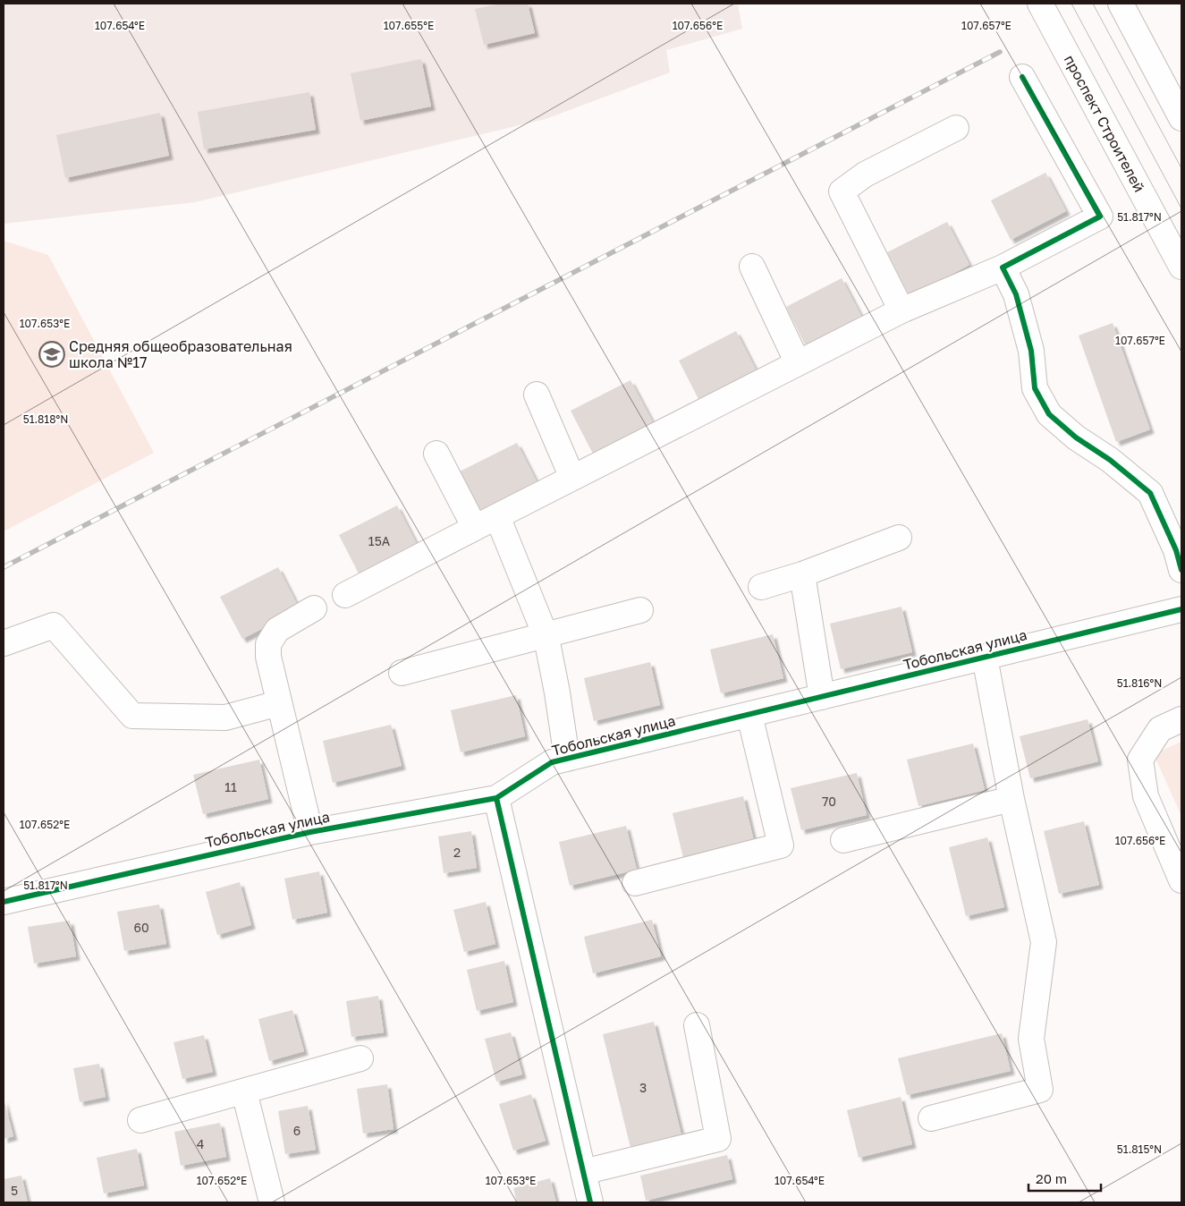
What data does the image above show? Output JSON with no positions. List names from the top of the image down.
{
  "streets": {
    "street": ["проспект Строителей", "Тобольская улица"]
  },
  "places": {
    "school or university": ["Средняя общеобразовательная школа №17"]
  },
  "house_numbers": [
    "15А",
    "11",
    "70",
    "2",
    "60",
    "3",
    "6",
    "4",
    "5"
  ],
  "scale_bar": "20 m",
  "coordinates": [
    "107.654°E",
    "107.656°E",
    "107.655°E",
    "107.657°E",
    "51.817°N",
    "107.653°E",
    "51.818°N",
    "51.816°N",
    "107.652°E",
    "51.815°N"
  ]
}
